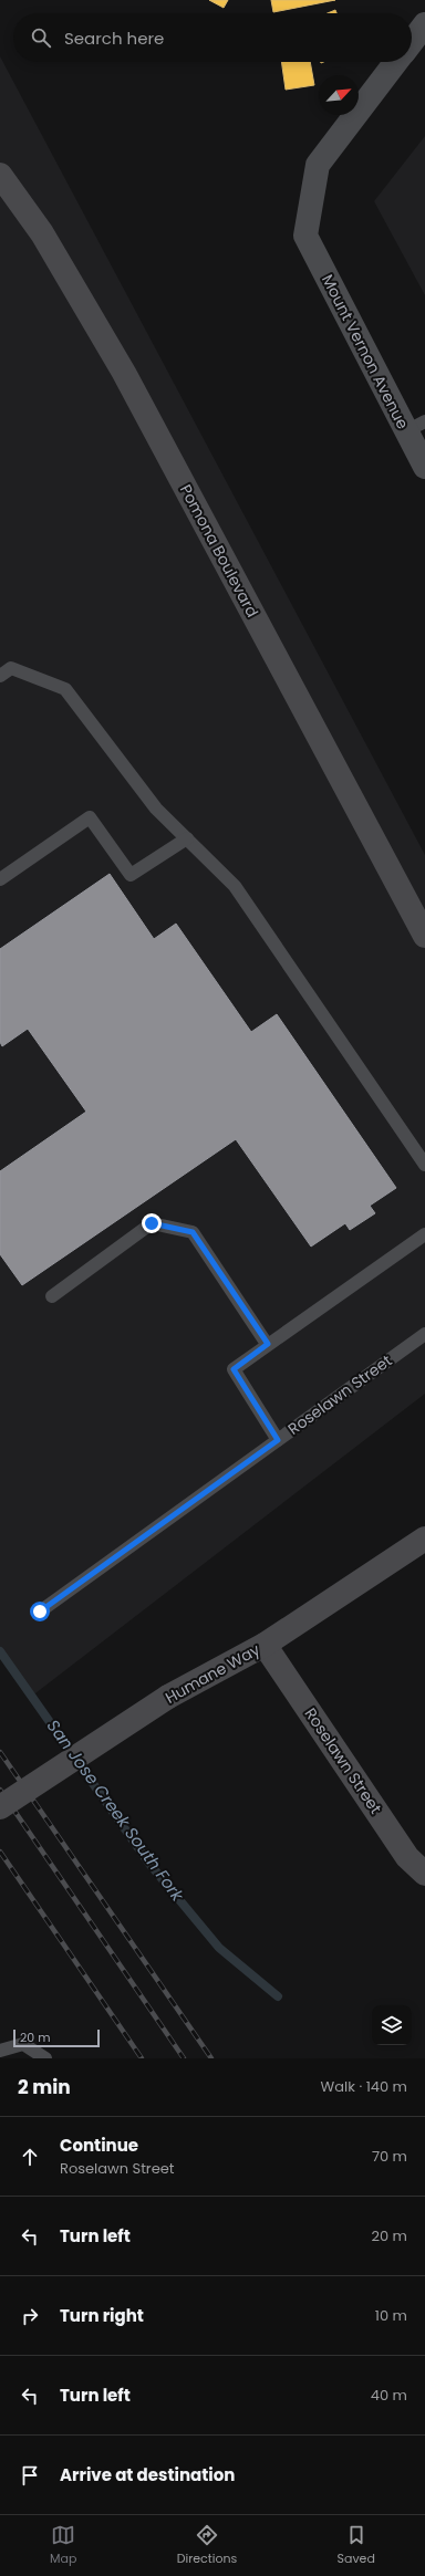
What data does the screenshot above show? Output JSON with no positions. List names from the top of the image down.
{
  "streets": {
    "street": [
      "Mount Vernon Avenue",
      "Pomona Boulevard",
      "Roselawn Street",
      "Humane Way"
    ]
  },
  "crossings": [
    ["Roselawn Street", "Humane Way"]
  ],
  "water": ["San Jose Creek South Fork"],
  "scale_bar": "20 m",
  "north": "top right",
  "page": {
    "search": "Search here",
    "scale": "20 m",
    "heading": ["2 min", "Walk · 140 m"],
    "list": [
      ["Continue", "Roselawn Street", "70 m"],
      ["Turn left", "20 m"],
      ["Turn right", "10 m"],
      ["Turn left", "40 m"],
      "Arrive at destination"
    ],
    "nav": ["Map", "Directions", "Saved"]
  }
}
